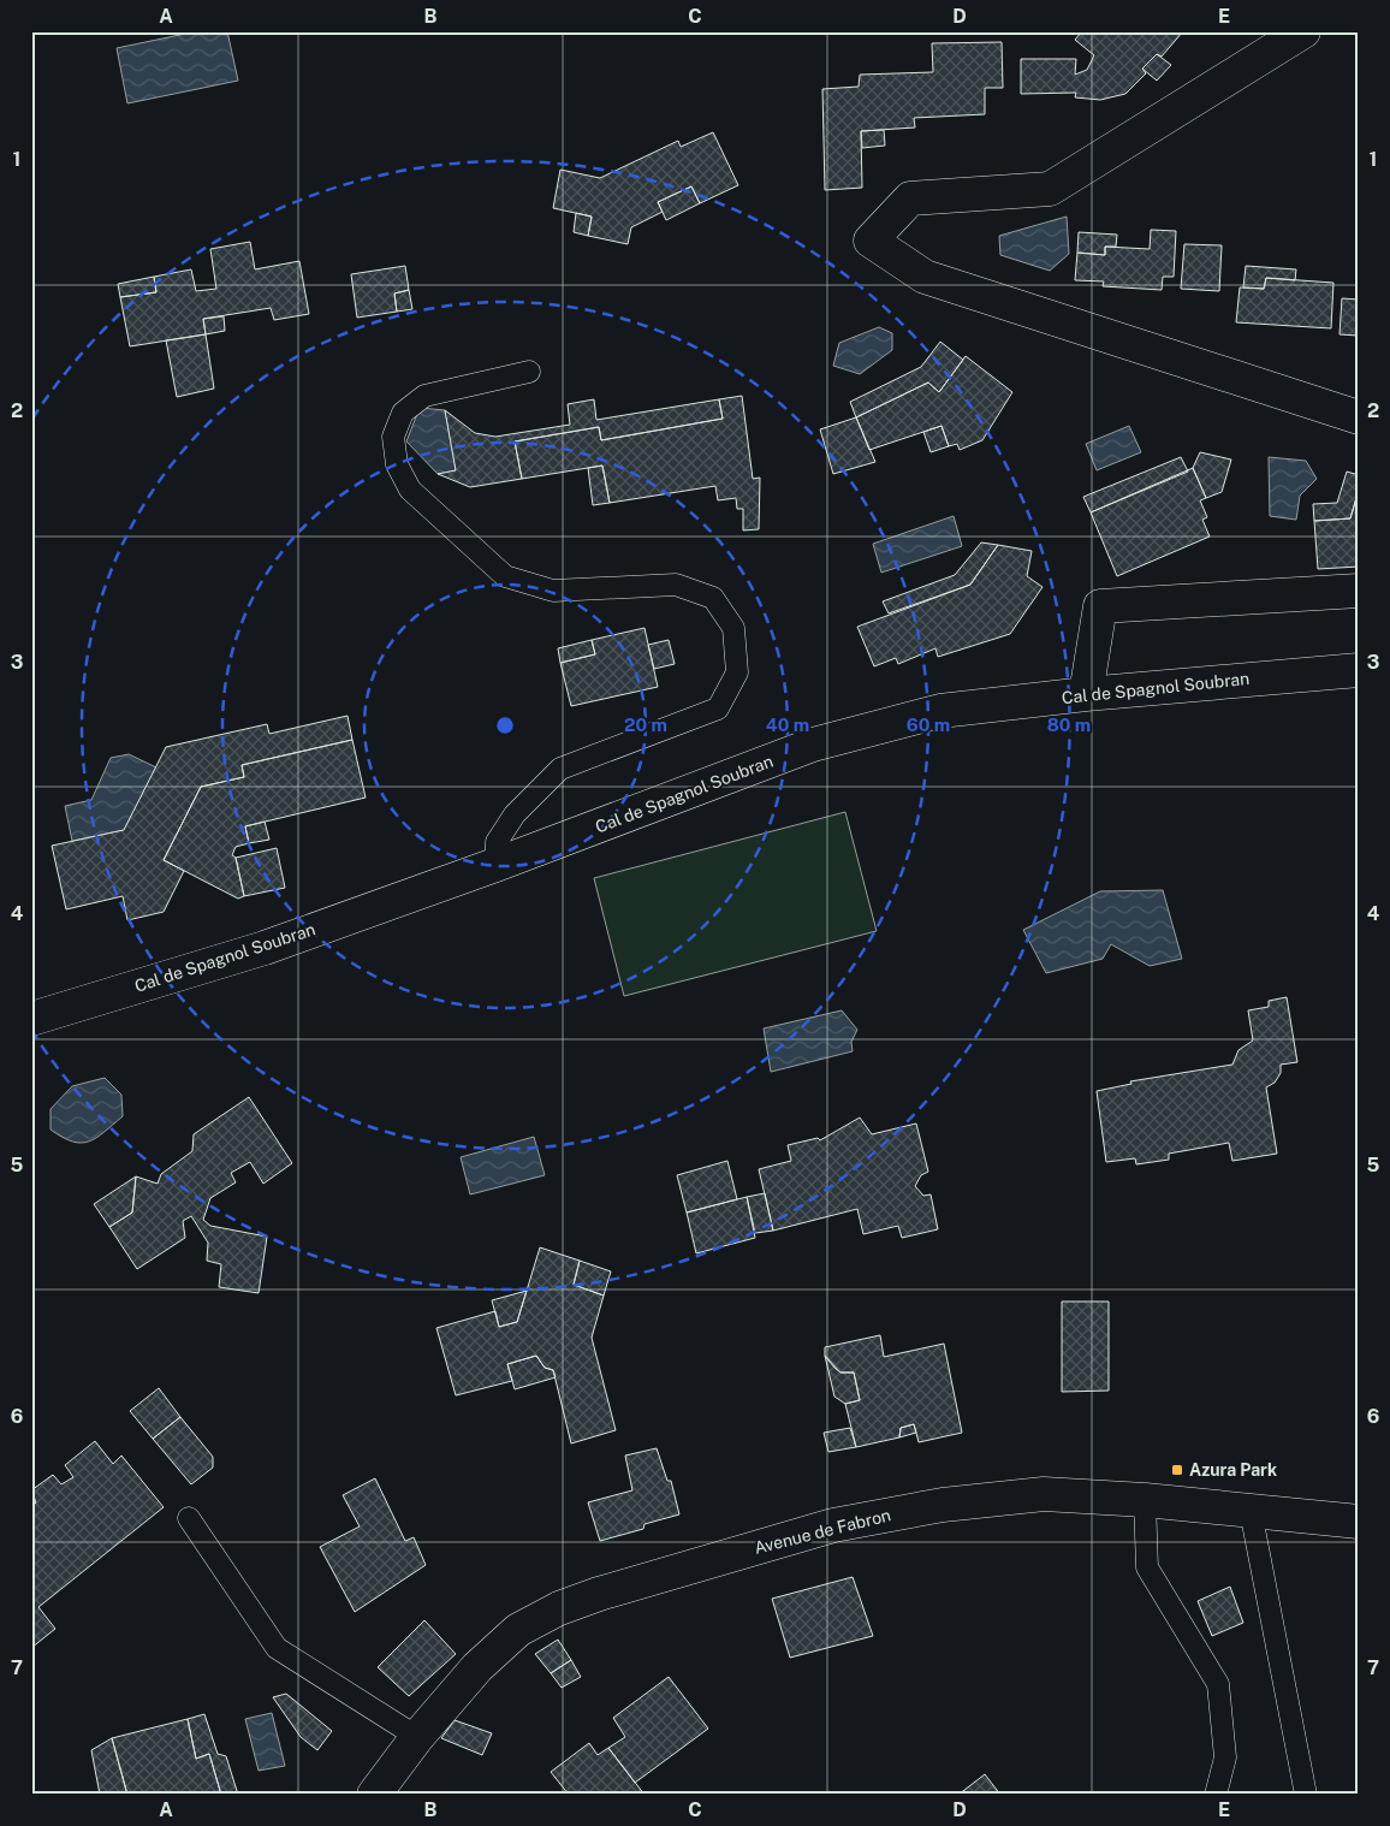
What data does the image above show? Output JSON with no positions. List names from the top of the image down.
{
  "streets": {
    "street": ["Cal de Spagnol Soubran", "Avenue de Fabron"]
  },
  "places": {
    "transit": ["Azura Park"]
  },
  "grid": {
    "columns": [
      "A",
      "B",
      "C",
      "D",
      "E"
    ],
    "rows": [
      "1",
      "2",
      "3",
      "4",
      "5",
      "6",
      "7"
    ]
  },
  "rings": [
    "20 m",
    "40 m",
    "60 m",
    "80 m"
  ]
}
